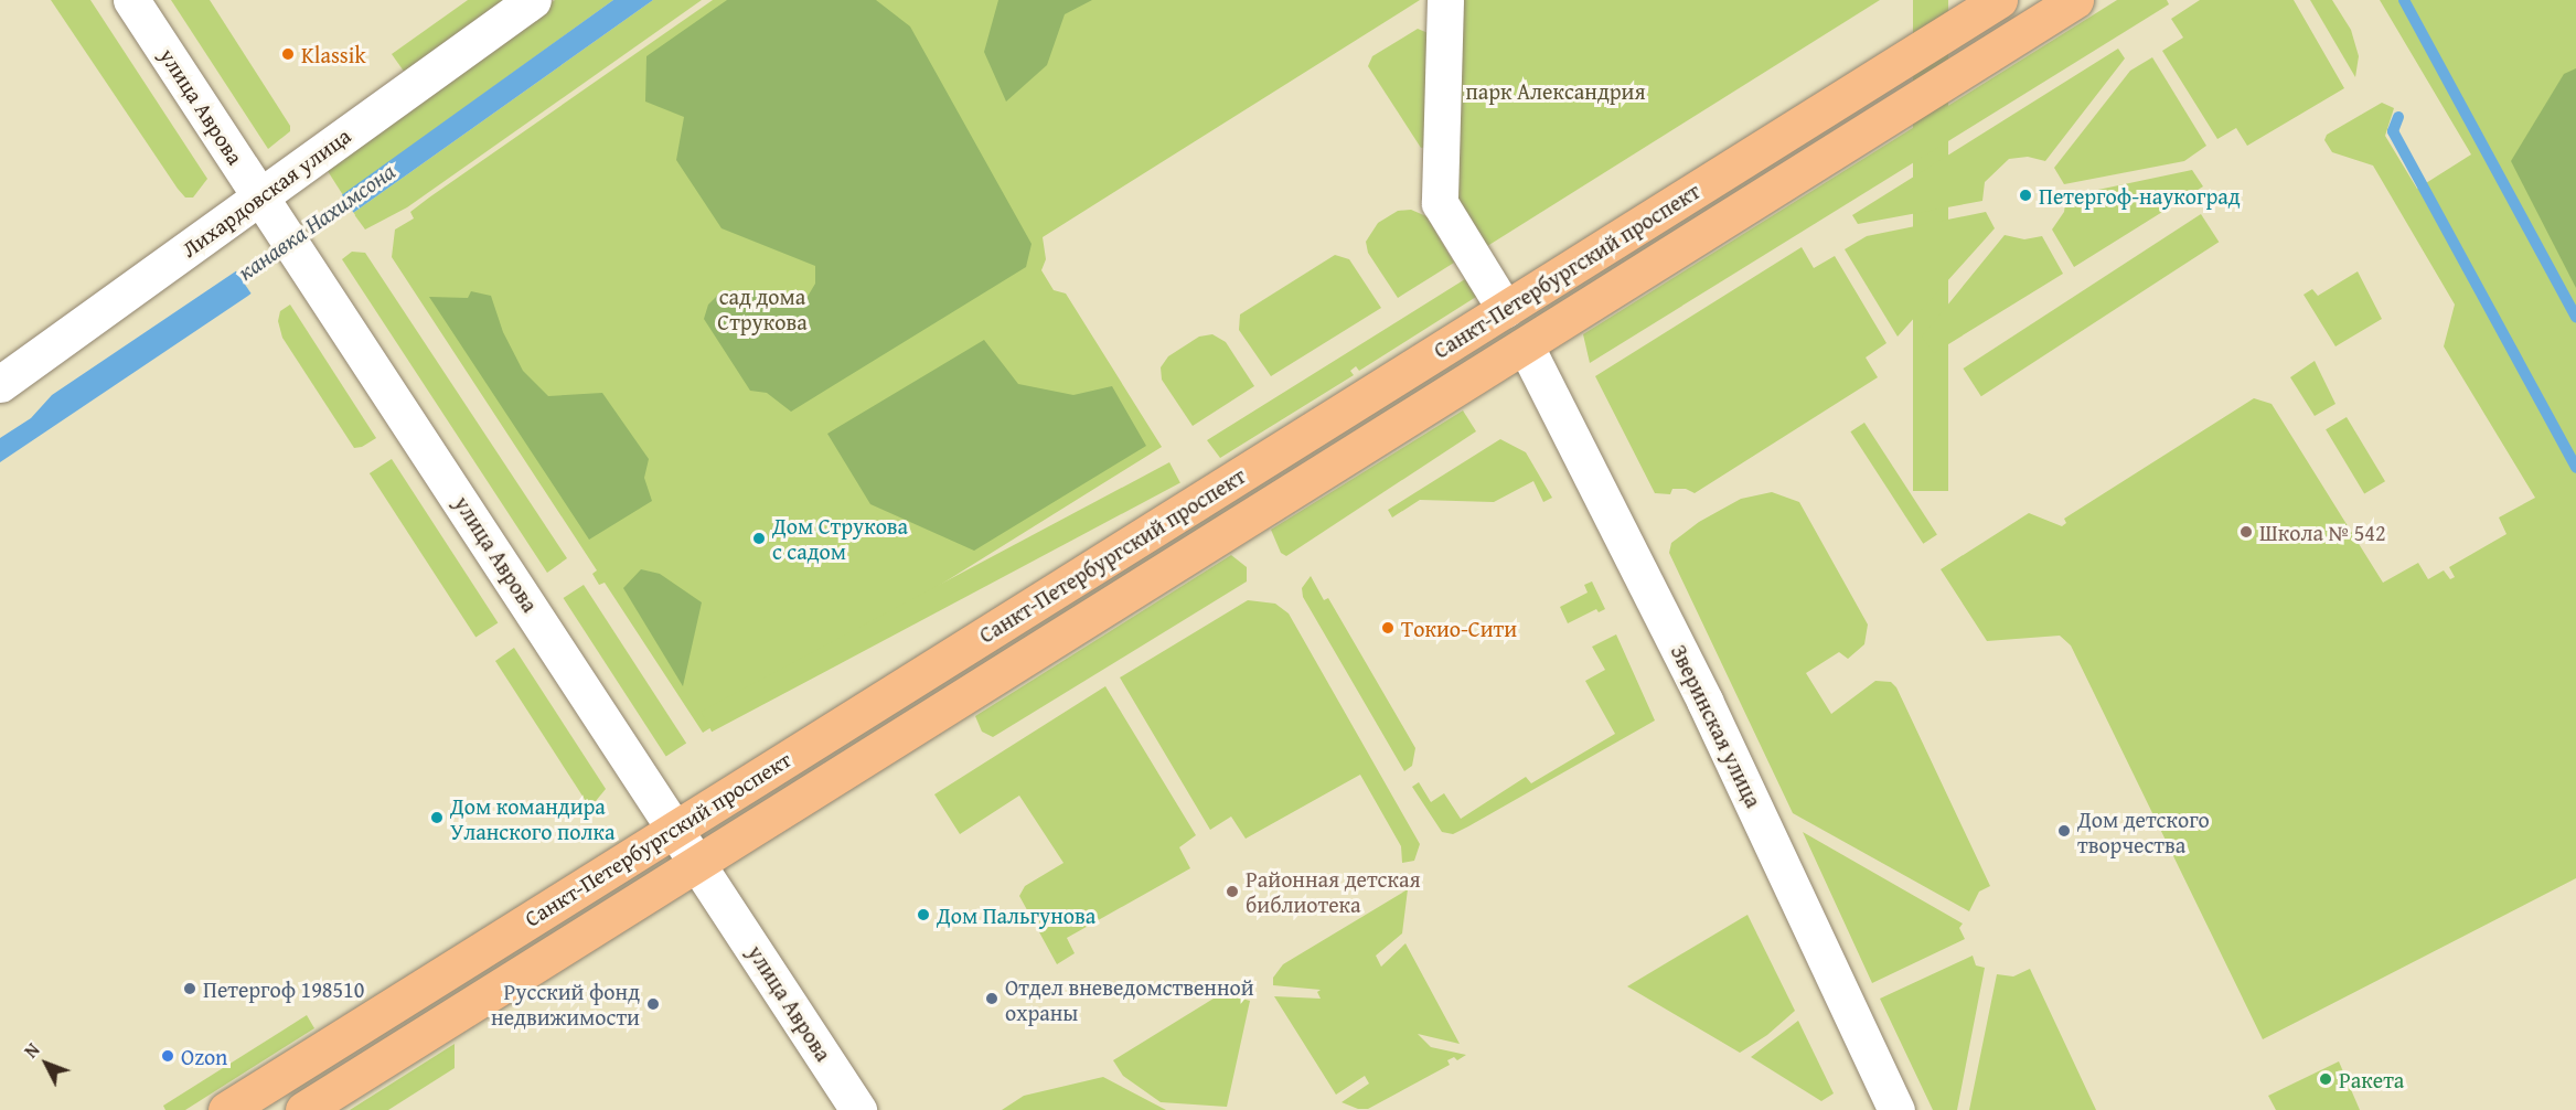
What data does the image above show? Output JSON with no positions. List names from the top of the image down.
{
  "streets": {
    "main road": ["Санкт-Петербургский проспект"],
    "street": ["улица Аврова", "Лихардовская улица", "Зверинская улица"]
  },
  "crossings": [
    ["улица Аврова", "Лихардовская улица"],
    ["улица Аврова", "Санкт-Петербургский проспект"],
    ["Санкт-Петербургский проспект", "Зверинская улица"]
  ],
  "water": ["канавка Нахимсона"],
  "parks": ["парк Александрия", "сад дома Струкова"],
  "places": [
    "Klassik",
    "Петергоф-наукоград",
    "Школа № 542",
    "Дом Струкова с садом",
    "Токио-Сити",
    "Дом командира Уланского полка",
    "Дом детского творчества",
    "Районная детская библиотека",
    "Дом Пальгунова",
    "Петергоф 198510",
    "Отдел вневедомственной охраны",
    "Русский фонд недвижимости",
    "Ozon",
    "Ракета"
  ],
  "north": "top left"
}
